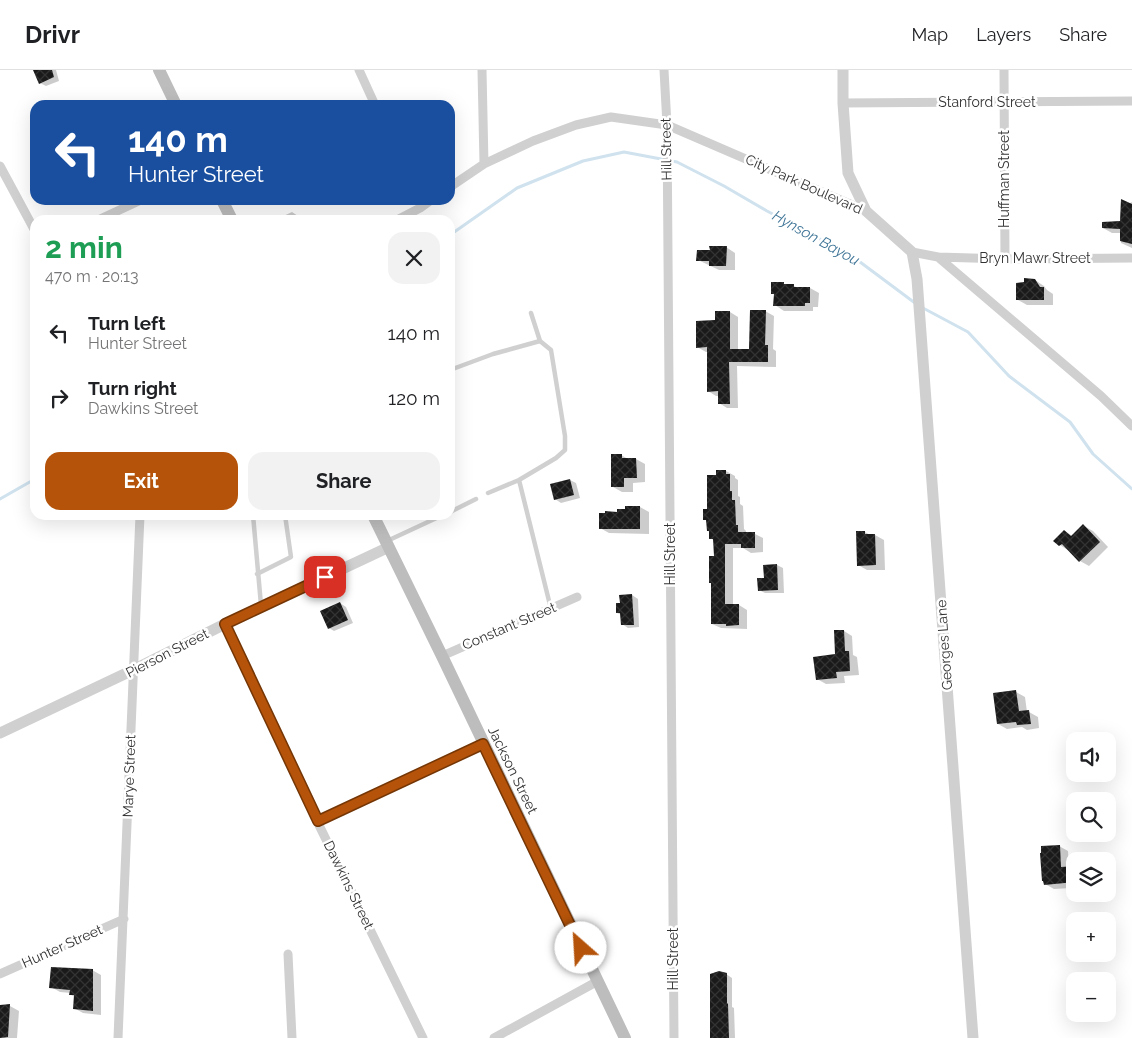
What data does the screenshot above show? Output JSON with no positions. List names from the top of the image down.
{
  "streets": {
    "main road": ["Jackson Street"],
    "street": [
      "Stanford Street",
      "Hill Street",
      "Huffman Street",
      "City Park Boulevard",
      "Bryn Mawr Street",
      "Constant Street",
      "Georges Lane",
      "Pierson Street",
      "Marye Street",
      "Dawkins Street",
      "Hunter Street"
    ]
  },
  "crossings": [
    ["Stanford Street", "Huffman Street"],
    ["Hill Street", "City Park Boulevard"],
    ["Huffman Street", "Bryn Mawr Street"],
    ["City Park Boulevard", "Georges Lane"],
    ["Constant Street", "Jackson Street"],
    ["Pierson Street", "Jackson Street"],
    ["Pierson Street", "Marye Street"],
    ["Pierson Street", "Dawkins Street"],
    ["Marye Street", "Hunter Street"]
  ],
  "water": ["Hynson Bayou"],
  "page": {
    "header": "Drivr",
    "nav": ["Map", "Layers", "Share"],
    "turn": ["140 m", "Hunter Street"],
    "heading": ["2 min", "470 m · 20:13"],
    "list": [
      {
        "name": "Turn left",
        "note": "Hunter Street",
        "value": "140 m"
      },
      {
        "name": "Turn right",
        "note": "Dawkins Street",
        "value": "120 m"
      }
    ],
    "buttons": ["Exit", "Share"],
    "map_buttons": ["+", "−"]
  }
}
